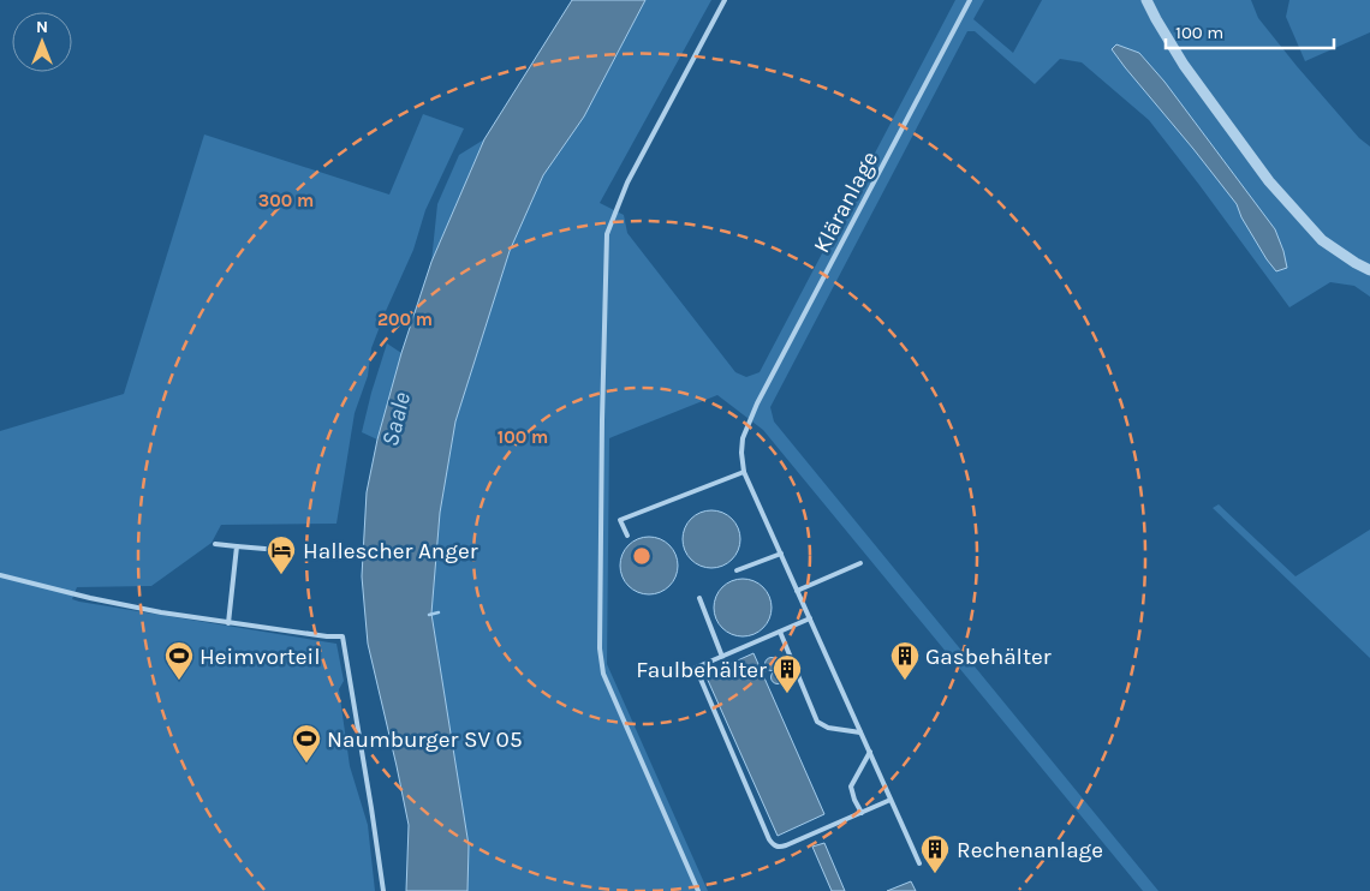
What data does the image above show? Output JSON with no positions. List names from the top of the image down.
{
  "streets": {
    "lane": ["Kläranlage"]
  },
  "water": ["Saale"],
  "places": {
    "hotel": ["Hallescher Anger"],
    "sports": ["Heimvorteil", "Naumburger SV 05"],
    "building": ["Gasbehälter", "Faulbehälter", "Rechenanlage"]
  },
  "scale_bar": "100 m",
  "north": "top",
  "rings": ["300 m", "200 m", "100 m"]
}
